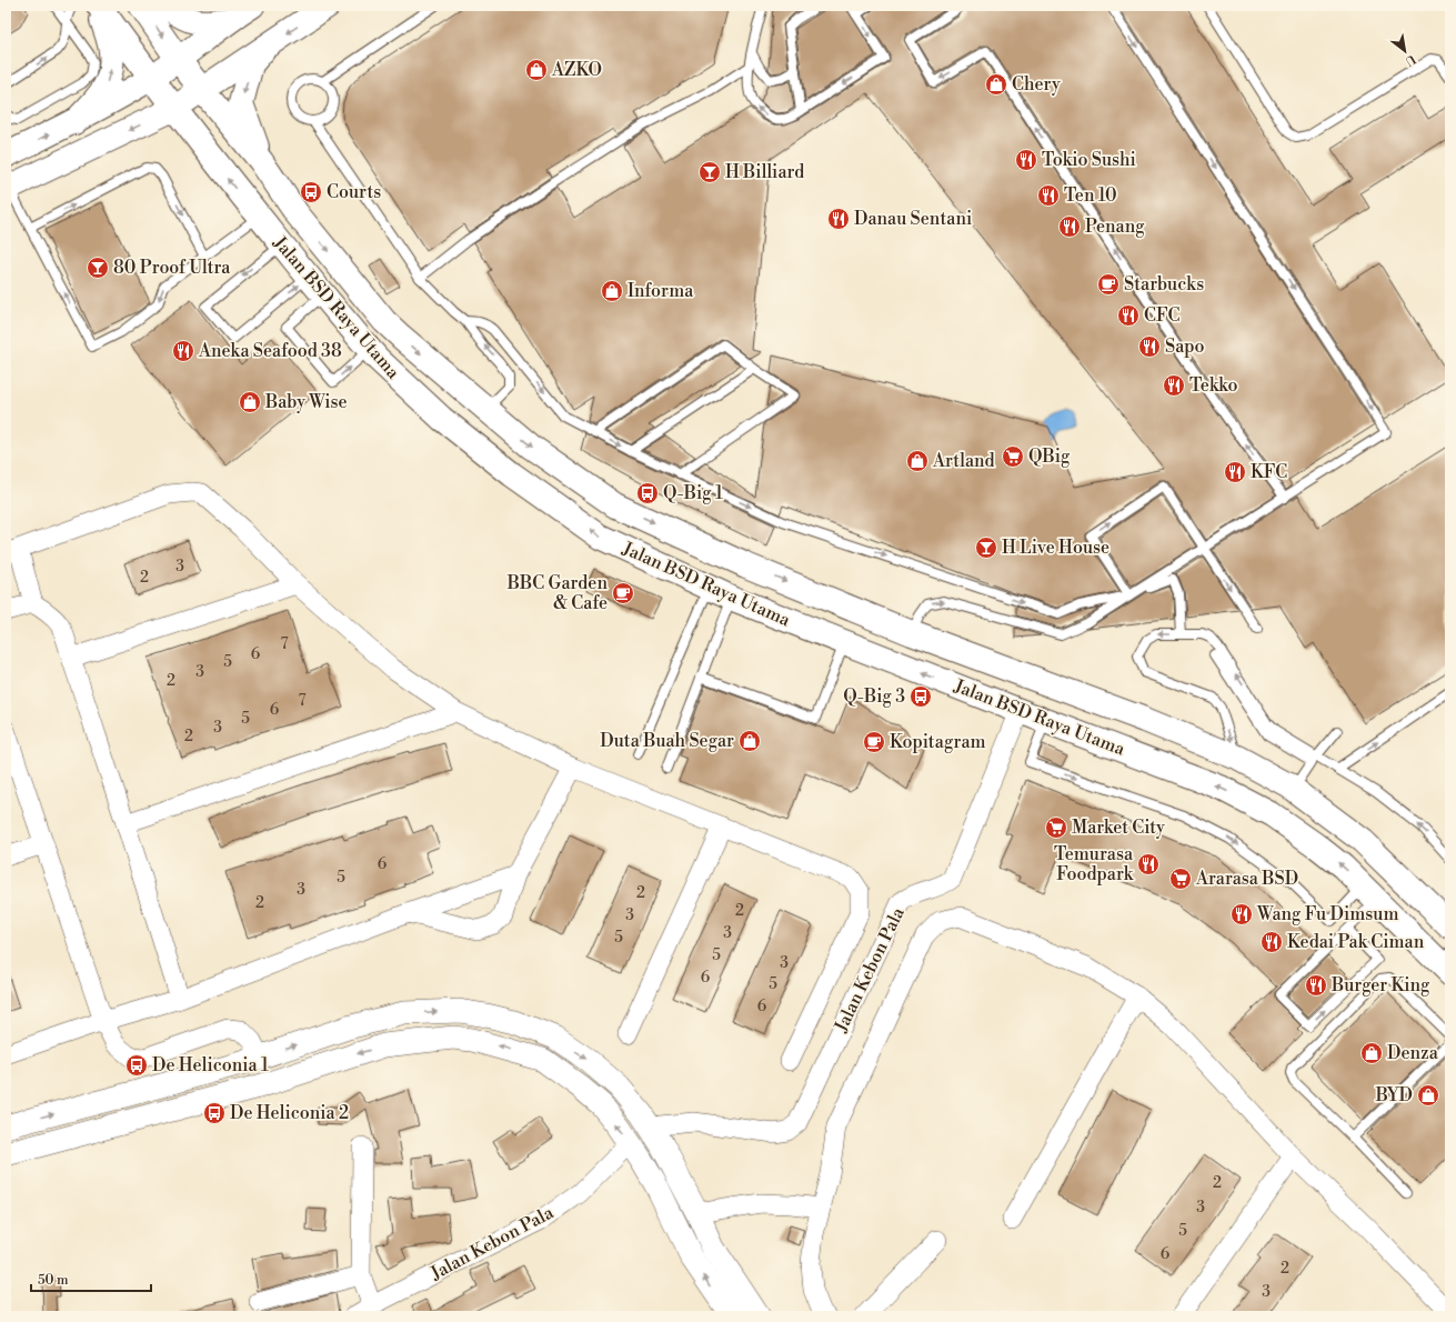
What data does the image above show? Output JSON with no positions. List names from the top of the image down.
{
  "streets": {
    "main road": ["Jalan BSD Raya Utama"],
    "street": ["Jalan Kebon Pala"]
  },
  "crossings": [
    ["Jalan BSD Raya Utama", "Jalan Kebon Pala"]
  ],
  "places": {
    "shop": [
      "AZKO",
      "Chery",
      "Informa",
      "Baby Wise",
      "Artland",
      "Duta Buah Segar",
      "Denza",
      "BYD"
    ],
    "restaurant": [
      "Tokio Sushi",
      "Ten 10",
      "Danau Sentani",
      "Penang",
      "CFC",
      "Sapo",
      "Aneka Seafood 38",
      "Tekko",
      "KFC",
      "Temurasa Foodpark",
      "Wang Fu Dimsum",
      "Kedai Pak Ciman",
      "Burger King"
    ],
    "bar": ["H Billiard", "80 Proof Ultra", "H Live House"],
    "bus stop": [
      "Courts",
      "Q-Big 1",
      "Q-Big 3",
      "De Heliconia 1",
      "De Heliconia 2"
    ],
    "cafe": ["Starbucks", "BBC Garden & Cafe", "Kopitagram"],
    "supermarket": ["QBig", "Market City", "Ararasa BSD"]
  },
  "house_numbers": [
    "3",
    "2",
    "7",
    "6",
    "5",
    "3",
    "2",
    "7",
    "6",
    "5",
    "3",
    "2",
    "6",
    "5",
    "3",
    "2",
    "2",
    "2",
    "3",
    "3",
    "5",
    "5",
    "3",
    "6",
    "5",
    "6",
    "2",
    "3",
    "5",
    "6",
    "2",
    "3"
  ],
  "scale_bar": "50 m",
  "north": "bottom right"
}
